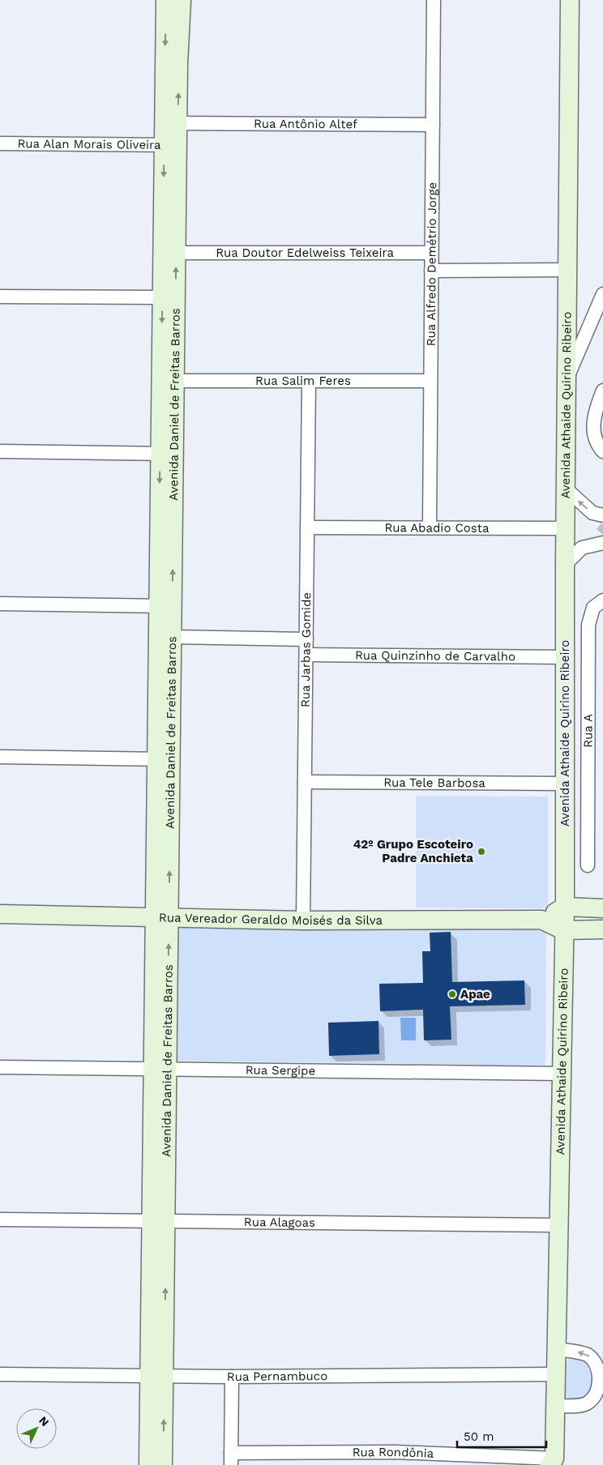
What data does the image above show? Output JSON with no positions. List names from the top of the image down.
{
  "streets": {
    "street": [
      "Rua Antônio Altef",
      "Rua Alan Morais Oliveira",
      "Rua Doutor Edelweiss Teixeira",
      "Rua Alfredo Demétrio Jorge",
      "Rua Salim Feres",
      "Avenida Daniel de Freitas Barros",
      "Avenida Athaide Quirino Ribeiro",
      "Rua Abadio Costa",
      "Rua Jarbas Gomide",
      "Rua Quinzinho de Carvalho",
      "Rua A",
      "Rua Tele Barbosa",
      "Rua Vereador Geraldo Moisés da Silva",
      "Rua Sergipe",
      "Rua Alagoas",
      "Rua Pernambuco",
      "Rua Rondônia"
    ]
  },
  "crossings": [
    ["Rua Antônio Altef", "Rua Alfredo Demétrio Jorge"],
    ["Rua Antônio Altef", "Avenida Daniel de Freitas Barros"],
    ["Rua Alan Morais Oliveira", "Avenida Daniel de Freitas Barros"],
    ["Rua Doutor Edelweiss Teixeira", "Rua Alfredo Demétrio Jorge"],
    ["Rua Doutor Edelweiss Teixeira", "Avenida Daniel de Freitas Barros"],
    ["Rua Alfredo Demétrio Jorge", "Rua Salim Feres"],
    ["Rua Alfredo Demétrio Jorge", "Rua Abadio Costa"],
    ["Rua Salim Feres", "Avenida Daniel de Freitas Barros"],
    ["Rua Salim Feres", "Rua Jarbas Gomide"],
    ["Avenida Daniel de Freitas Barros", "Rua Vereador Geraldo Moisés da Silva"],
    ["Avenida Daniel de Freitas Barros", "Rua Sergipe"],
    ["Avenida Daniel de Freitas Barros", "Rua Alagoas"],
    ["Avenida Daniel de Freitas Barros", "Rua Pernambuco"],
    ["Avenida Athaide Quirino Ribeiro", "Rua Abadio Costa"],
    ["Avenida Athaide Quirino Ribeiro", "Rua Quinzinho de Carvalho"],
    ["Avenida Athaide Quirino Ribeiro", "Rua Tele Barbosa"],
    ["Avenida Athaide Quirino Ribeiro", "Rua Vereador Geraldo Moisés da Silva"],
    ["Avenida Athaide Quirino Ribeiro", "Rua Sergipe"],
    ["Avenida Athaide Quirino Ribeiro", "Rua Alagoas"],
    ["Avenida Athaide Quirino Ribeiro", "Rua Pernambuco"],
    ["Avenida Athaide Quirino Ribeiro", "Rua Rondônia"],
    ["Rua Abadio Costa", "Rua Jarbas Gomide"],
    ["Rua Jarbas Gomide", "Rua Quinzinho de Carvalho"],
    ["Rua Jarbas Gomide", "Rua Tele Barbosa"],
    ["Rua Jarbas Gomide", "Rua Vereador Geraldo Moisés da Silva"]
  ],
  "places": ["42º Grupo Escoteiro Padre Anchieta", "Apae"],
  "scale_bar": "50 m",
  "north": "top right"
}
